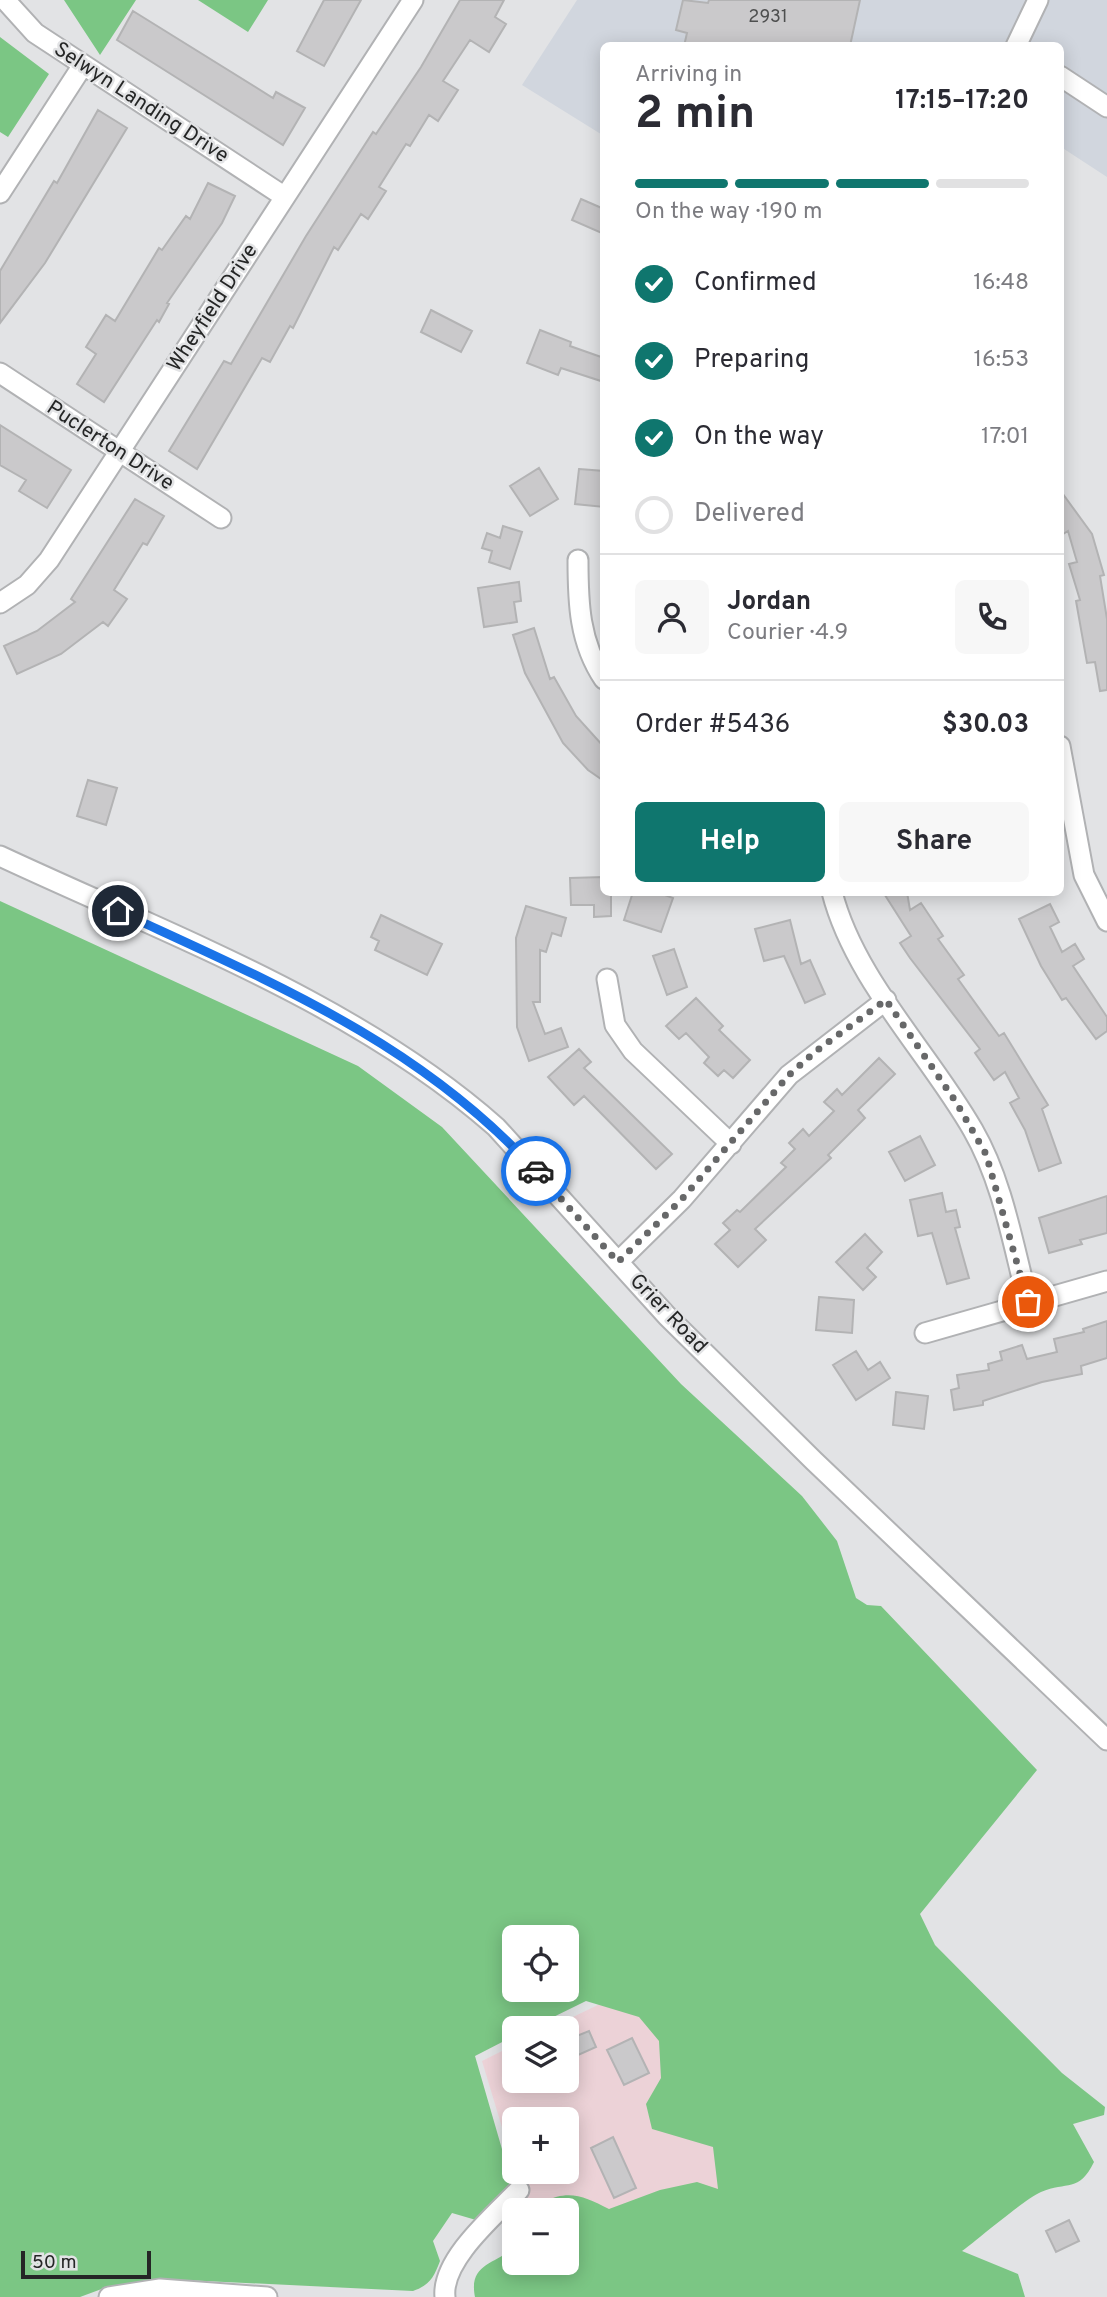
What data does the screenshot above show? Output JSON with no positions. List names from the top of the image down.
{
  "streets": {
    "street": [
      "Selwyn Landing Drive",
      "Wheyfield Drive",
      "Puclerton Drive",
      "Grier Road"
    ]
  },
  "crossings": [
    ["Selwyn Landing Drive", "Wheyfield Drive"],
    ["Wheyfield Drive", "Puclerton Drive"]
  ],
  "house_numbers": ["2931"],
  "scale_bar": "50 m",
  "page": {
    "heading": ["2 min", "Arriving in", "17:15–17:20"],
    "panel": [
      "Jordan",
      "Courier · 4.9",
      "Order #5436",
      "$30.03"
    ],
    "bar": "On the way · 190 m",
    "list": [
      ["Confirmed", "16:48"],
      ["Preparing", "16:53"],
      ["On the way", "17:01"],
      "Delivered"
    ],
    "buttons": ["Help", "Share"],
    "map_buttons": ["+", "−"],
    "scale": "50 m"
  }
}
